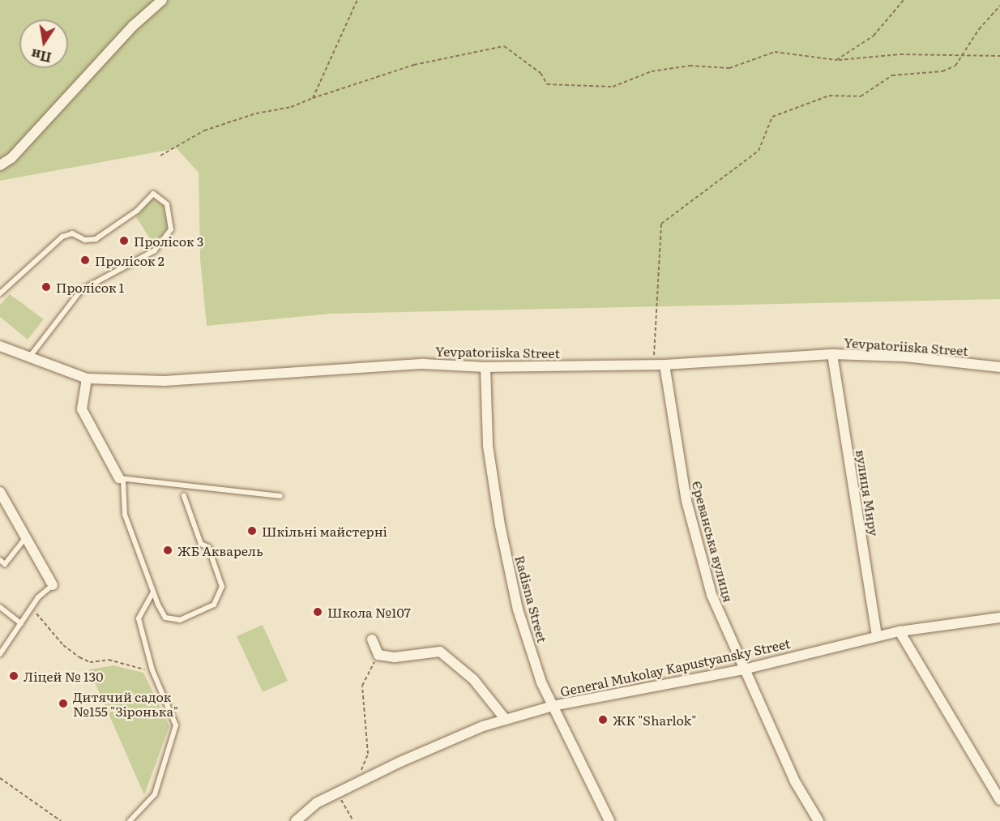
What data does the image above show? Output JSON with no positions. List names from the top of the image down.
{
  "streets": {
    "street": [
      "Yevpatoriiska Street",
      "вулиця Миру",
      "Єреванська вулиця",
      "Radisna Street",
      "General Mukolay Kapustyansky Street"
    ]
  },
  "crossings": [
    ["Yevpatoriiska Street", "вулиця Миру"],
    ["Yevpatoriiska Street", "Єреванська вулиця"],
    ["Yevpatoriiska Street", "Radisna Street"],
    ["вулиця Миру", "General Mukolay Kapustyansky Street"],
    ["Єреванська вулиця", "General Mukolay Kapustyansky Street"],
    ["Radisna Street", "General Mukolay Kapustyansky Street"]
  ],
  "places": [
    "Пролісок 3",
    "Пролісок 2",
    "Пролісок 1",
    "Шкільні майстерні",
    "ЖБ Акварель",
    "Школа №107",
    "Ліцей № 130",
    "Дитячий садок №155 \"Зіронька\"",
    "ЖК \"Sharlok\""
  ],
  "north": "bottom"
}
